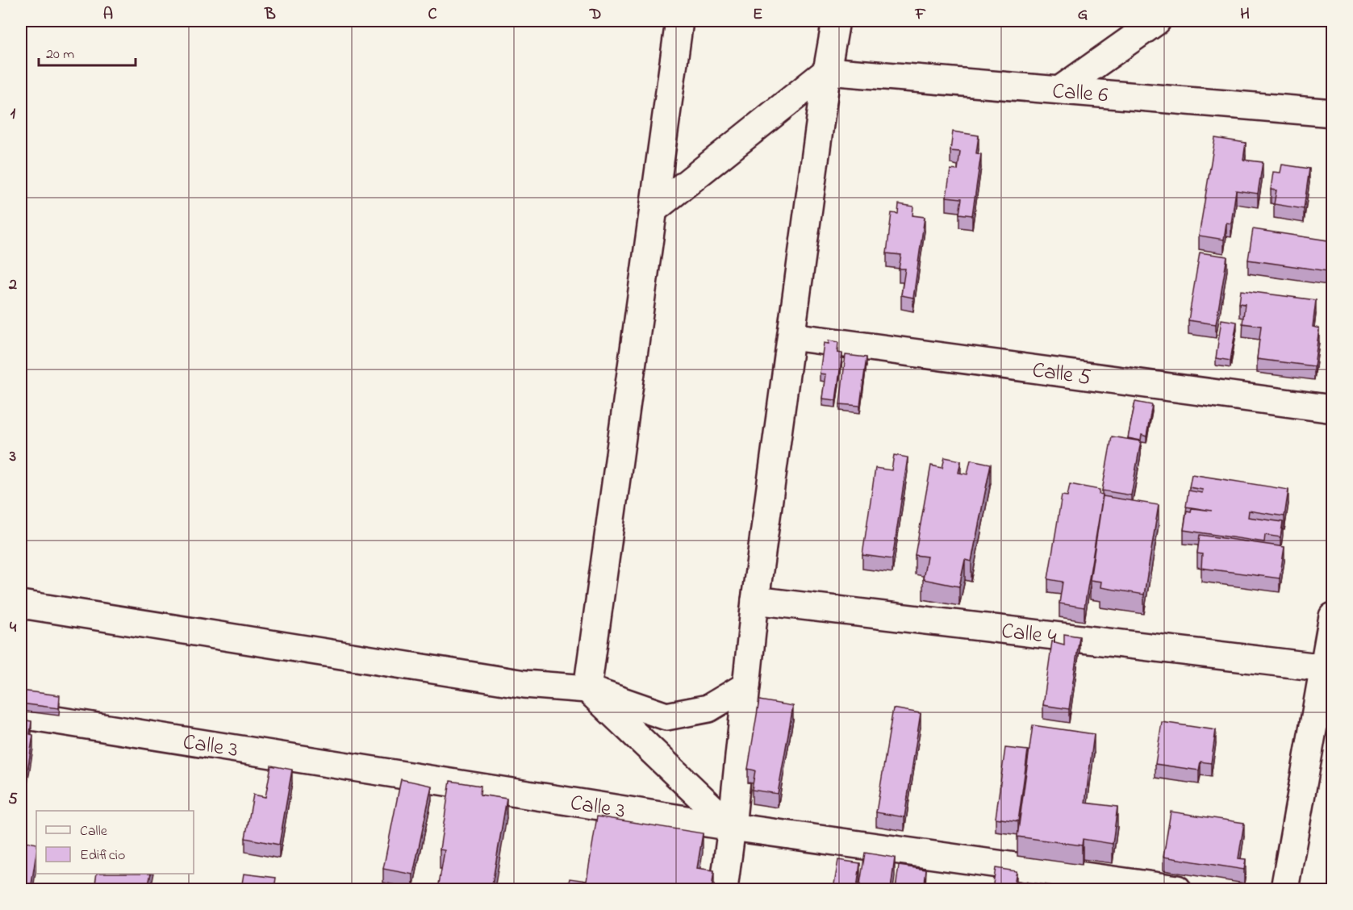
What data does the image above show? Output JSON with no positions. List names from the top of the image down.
{
  "streets": {
    "street": [
      "Calle 6",
      "Calle 5",
      "Calle 4",
      "Calle 3"
    ]
  },
  "legend": ["Calle", "Edificio"],
  "scale_bar": "20 m",
  "grid": {
    "columns": [
      "A",
      "B",
      "C",
      "D",
      "E",
      "F",
      "G",
      "H"
    ],
    "rows": [
      "1",
      "2",
      "3",
      "4",
      "5"
    ]
  }
}
